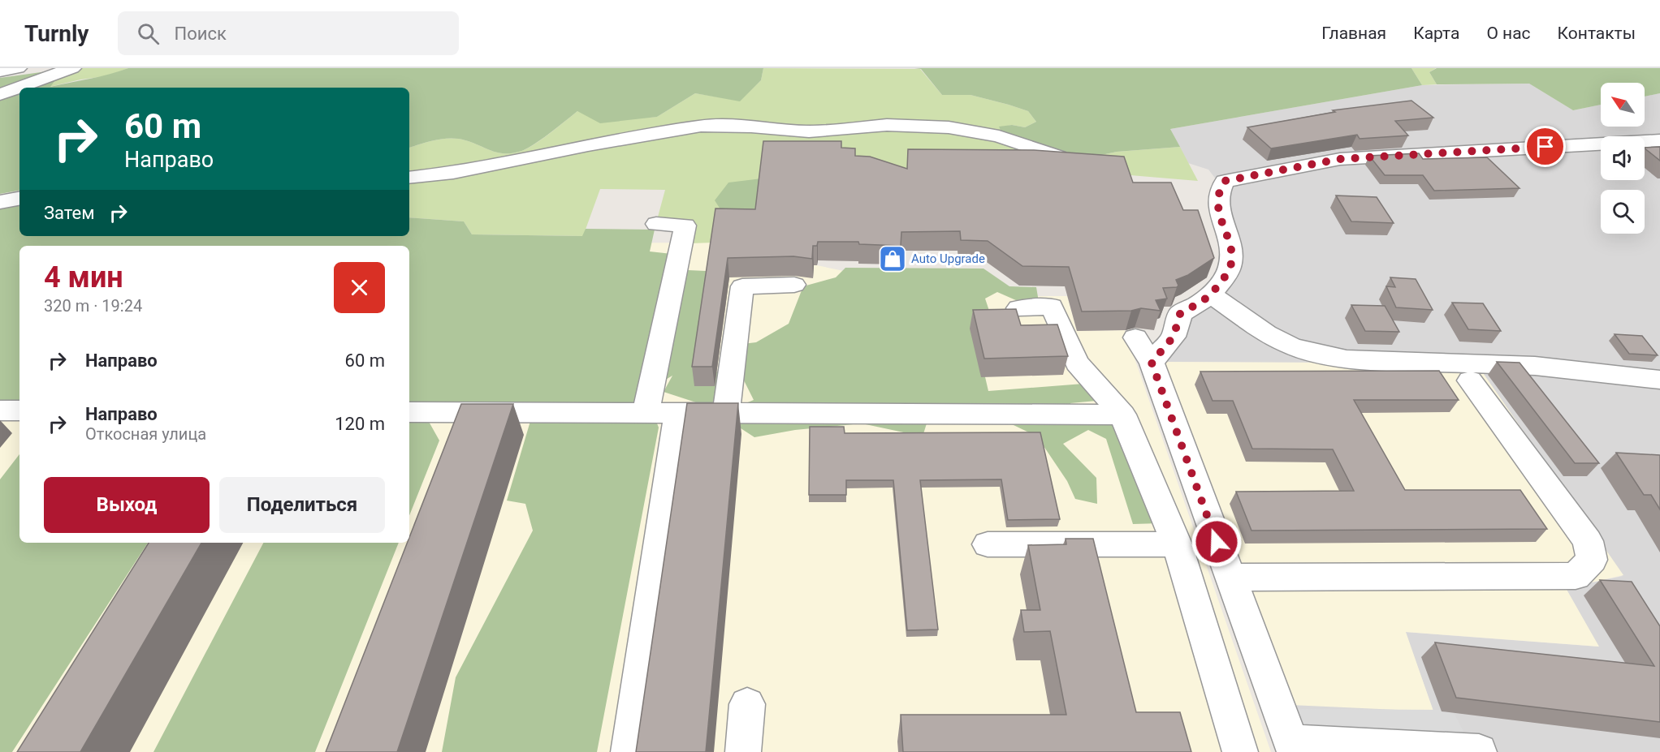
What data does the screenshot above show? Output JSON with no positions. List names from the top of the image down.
{
  "places": {
    "shop": ["Auto Upgrade"]
  },
  "north": "top left",
  "page": {
    "header": "Turnly",
    "search": "Поиск",
    "nav": [
      "Главная",
      "Карта",
      "О нас",
      "Контакты"
    ],
    "turn": ["60 m", "Направо"],
    "then": "Затем",
    "heading": ["4 мин", "320 m · 19:24"],
    "list": [
      {
        "name": "Направо",
        "value": "60 m"
      },
      {
        "name": "Направо",
        "note": "Откосная улица",
        "value": "120 m"
      }
    ],
    "buttons": ["Выход", "Поделиться"]
  }
}
